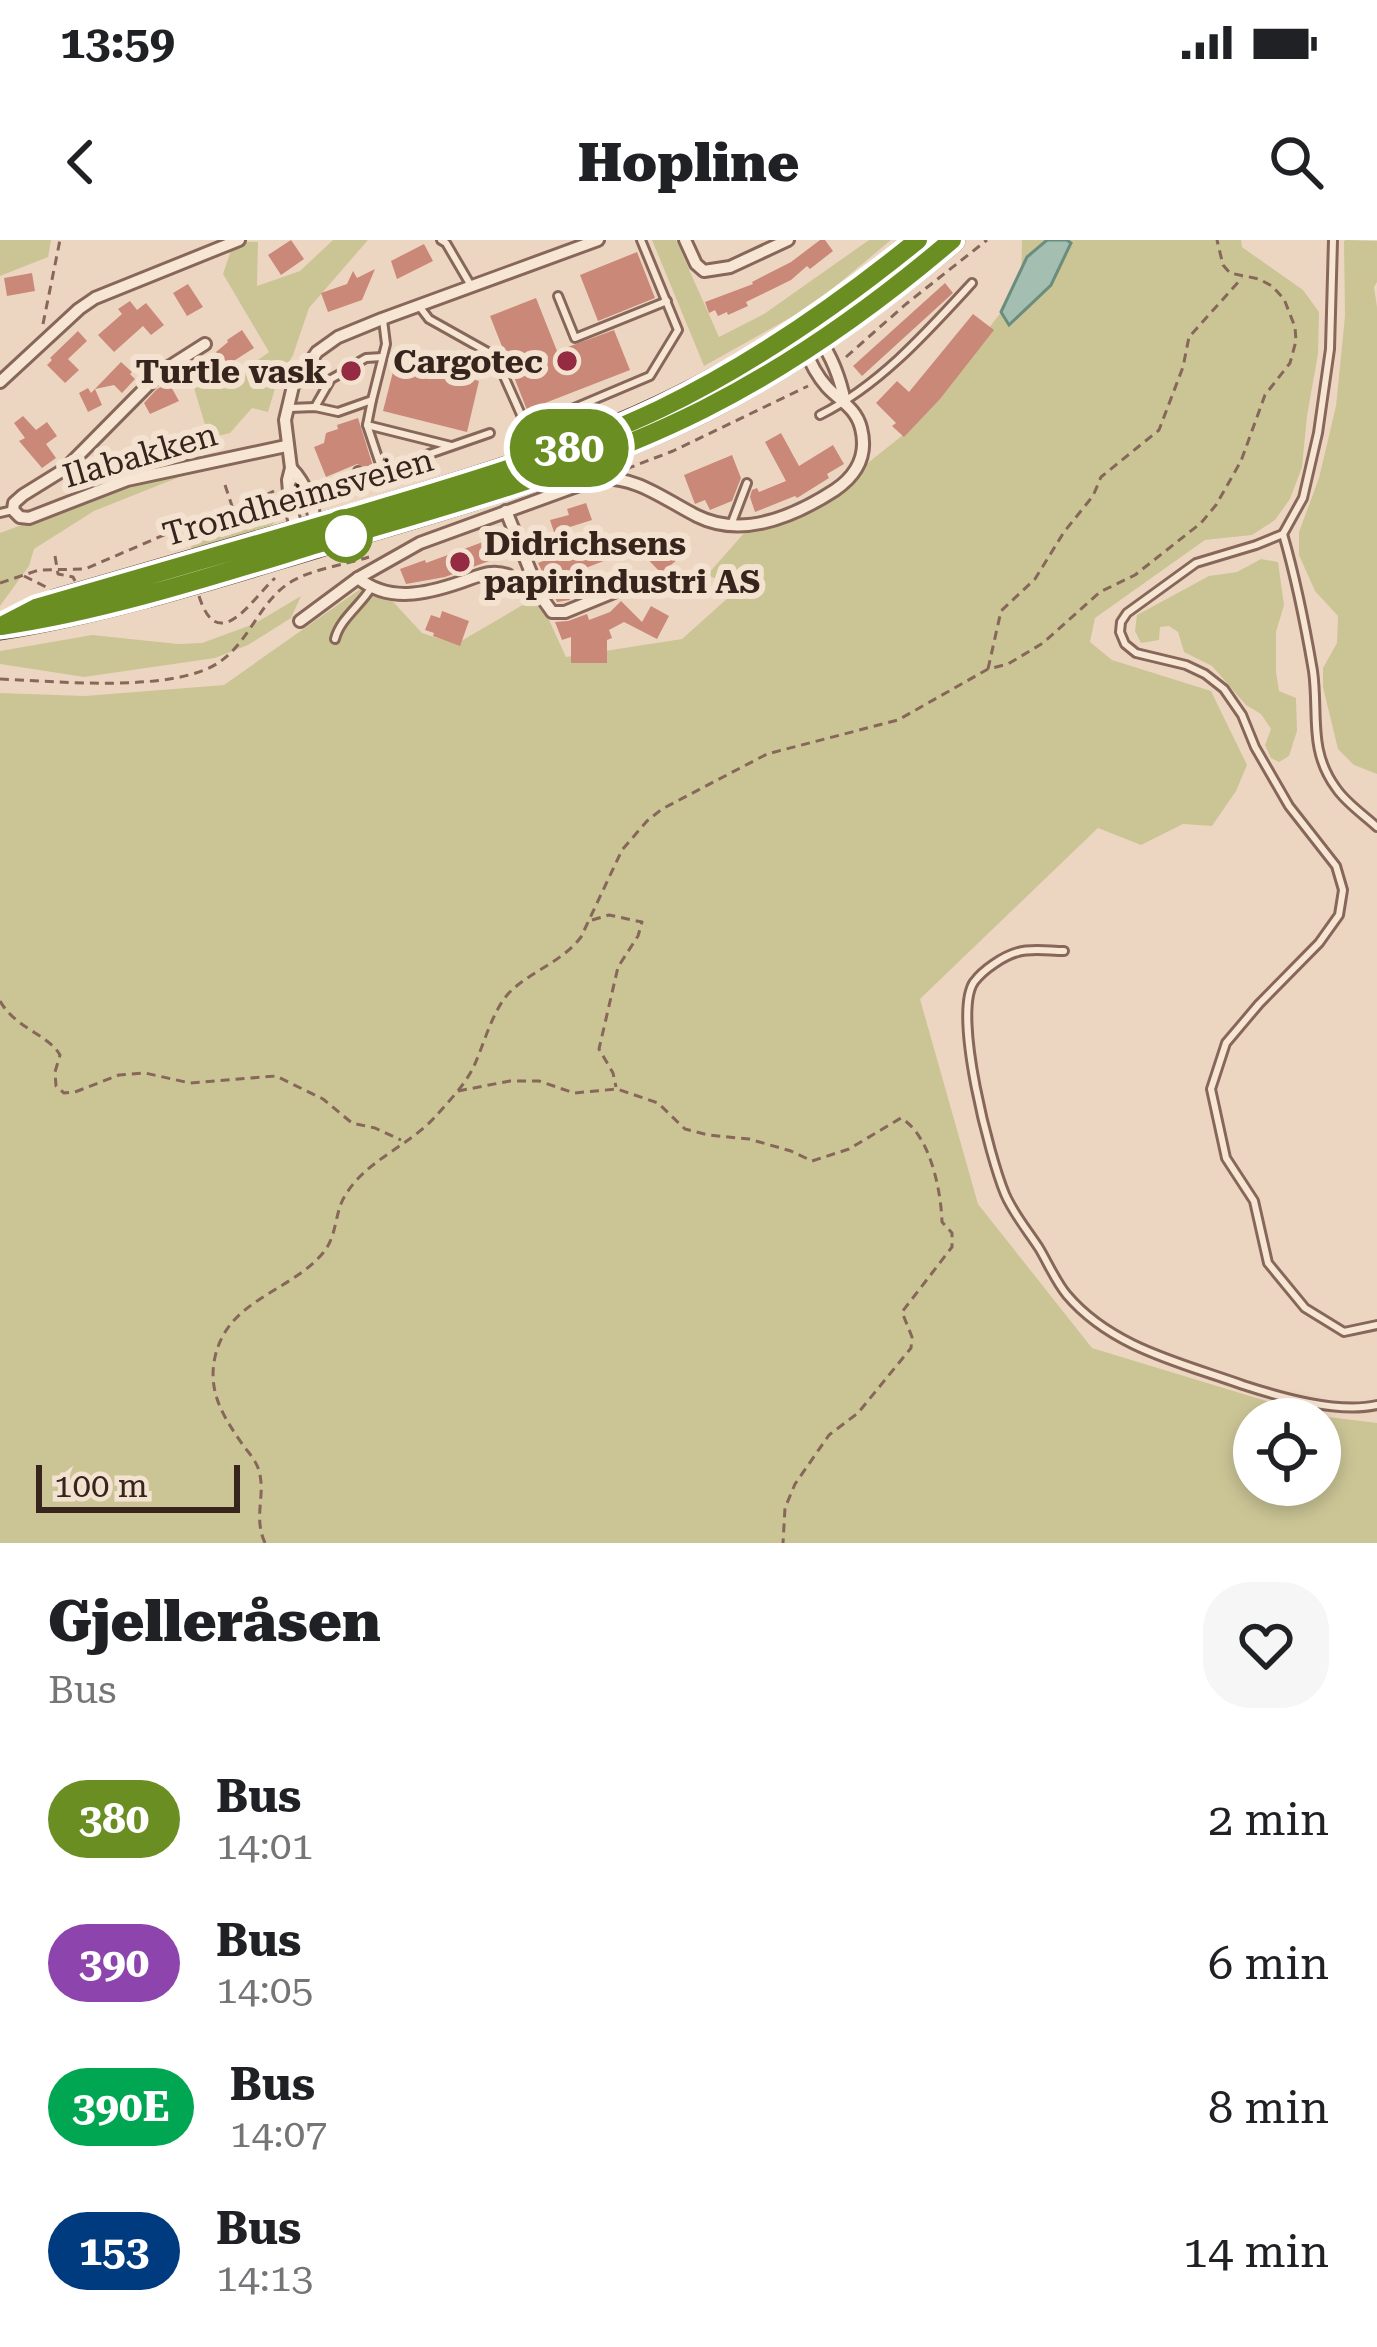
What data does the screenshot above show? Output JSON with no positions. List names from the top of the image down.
{
  "streets": {
    "highway": ["Trondheimsveien"],
    "street": ["Ilabakken"]
  },
  "places": ["Cargotec", "Turtle vask", "Didrichsens papirindustri AS"],
  "lines": ["bus line 380"],
  "scale_bar": "100 m",
  "page": {
    "status": "13:59",
    "header": "Hopline",
    "on_map": "380",
    "scale": "100 m",
    "heading": ["Gjelleråsen", "Bus"],
    "list": [
      {
        "mark": "380",
        "name": "Bus",
        "note": "14:01",
        "value": "2 min"
      },
      {
        "mark": "390",
        "name": "Bus",
        "note": "14:05",
        "value": "6 min"
      },
      {
        "mark": "390E",
        "name": "Bus",
        "note": "14:07",
        "value": "8 min"
      },
      {
        "mark": "153",
        "name": "Bus",
        "note": "14:13",
        "value": "14 min"
      }
    ]
  }
}
